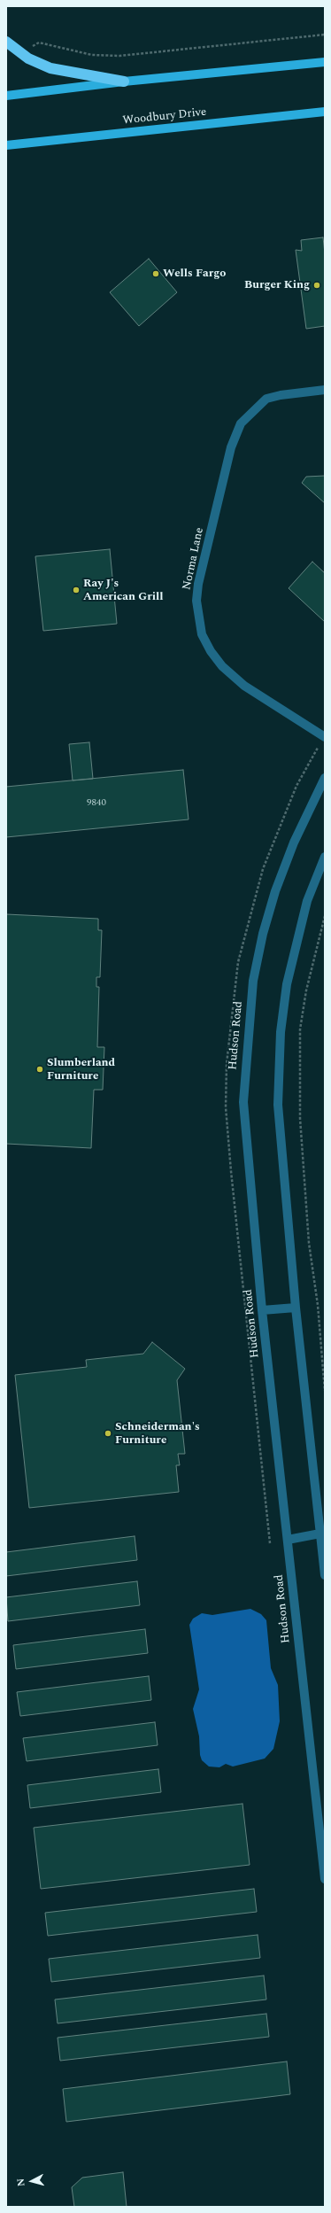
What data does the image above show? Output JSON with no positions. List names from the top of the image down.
{
  "streets": {
    "main road": ["Woodbury Drive"],
    "street": ["Norma Lane", "Hudson Road"]
  },
  "places": [
    "Wells Fargo",
    "Burger King",
    "Ray J's American Grill",
    "Slumberland Furniture",
    "Schneiderman's Furniture"
  ],
  "house_numbers": ["9840"],
  "north": "left"
}
